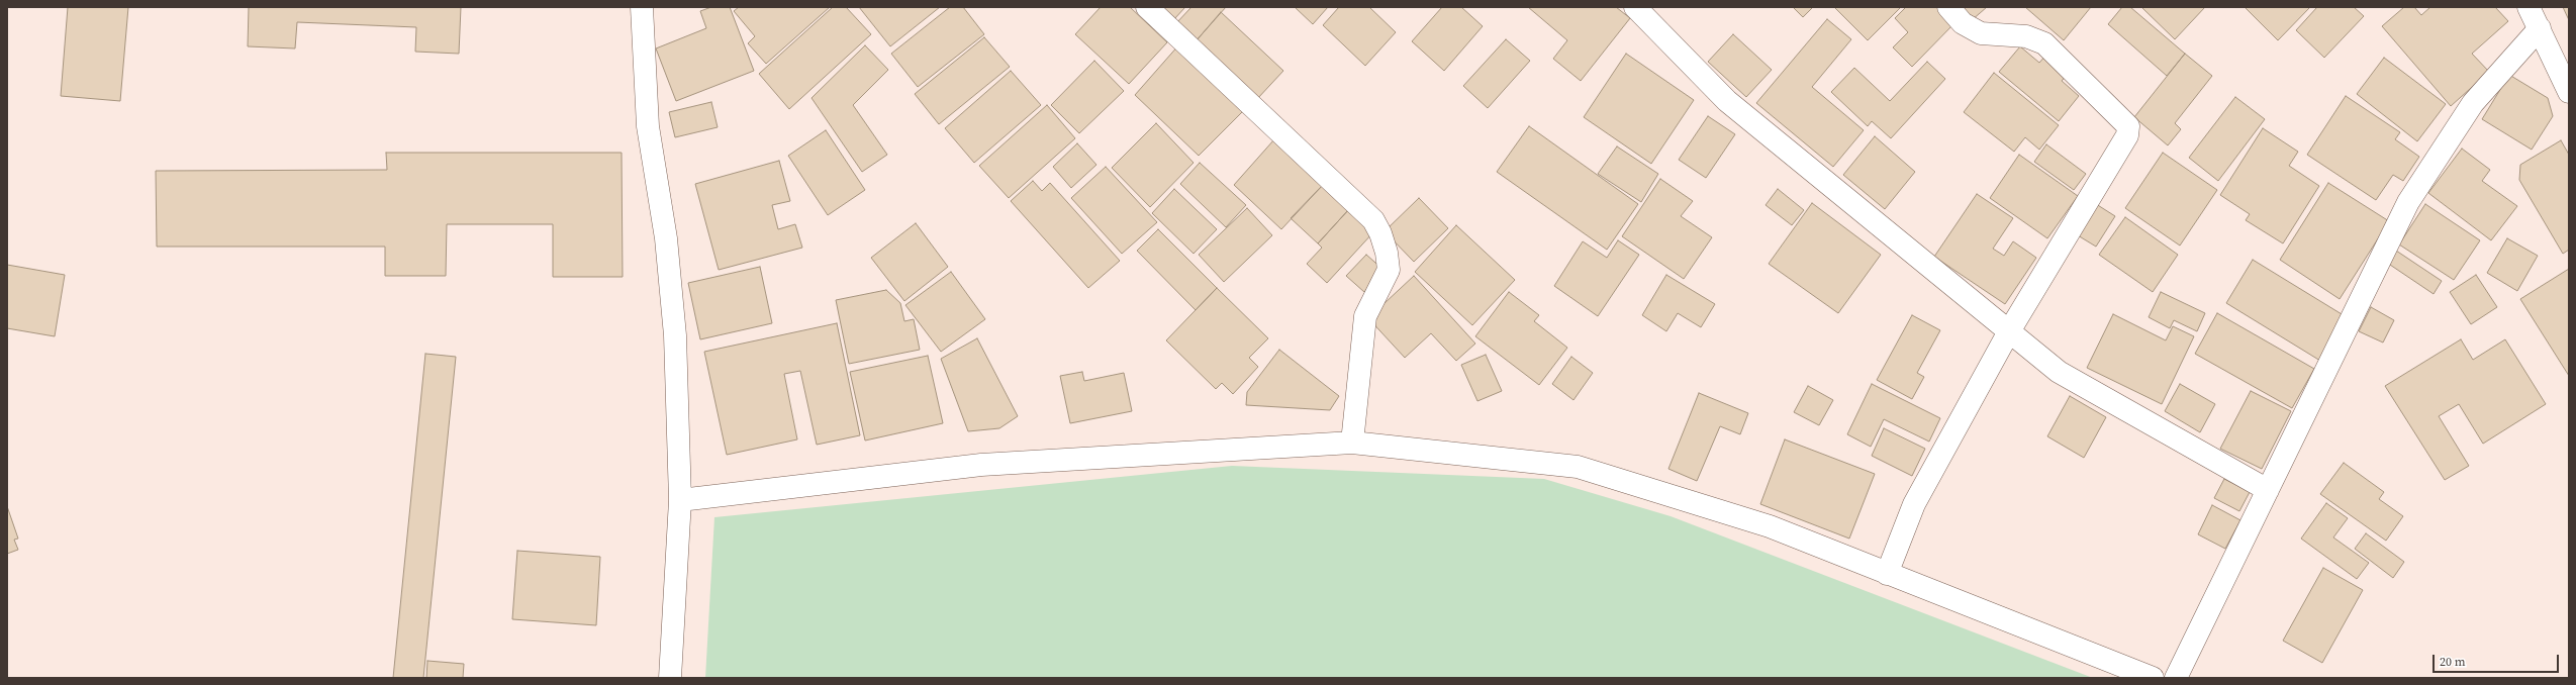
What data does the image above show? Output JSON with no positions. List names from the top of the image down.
{
  "scale_bar": "20 m"
}
